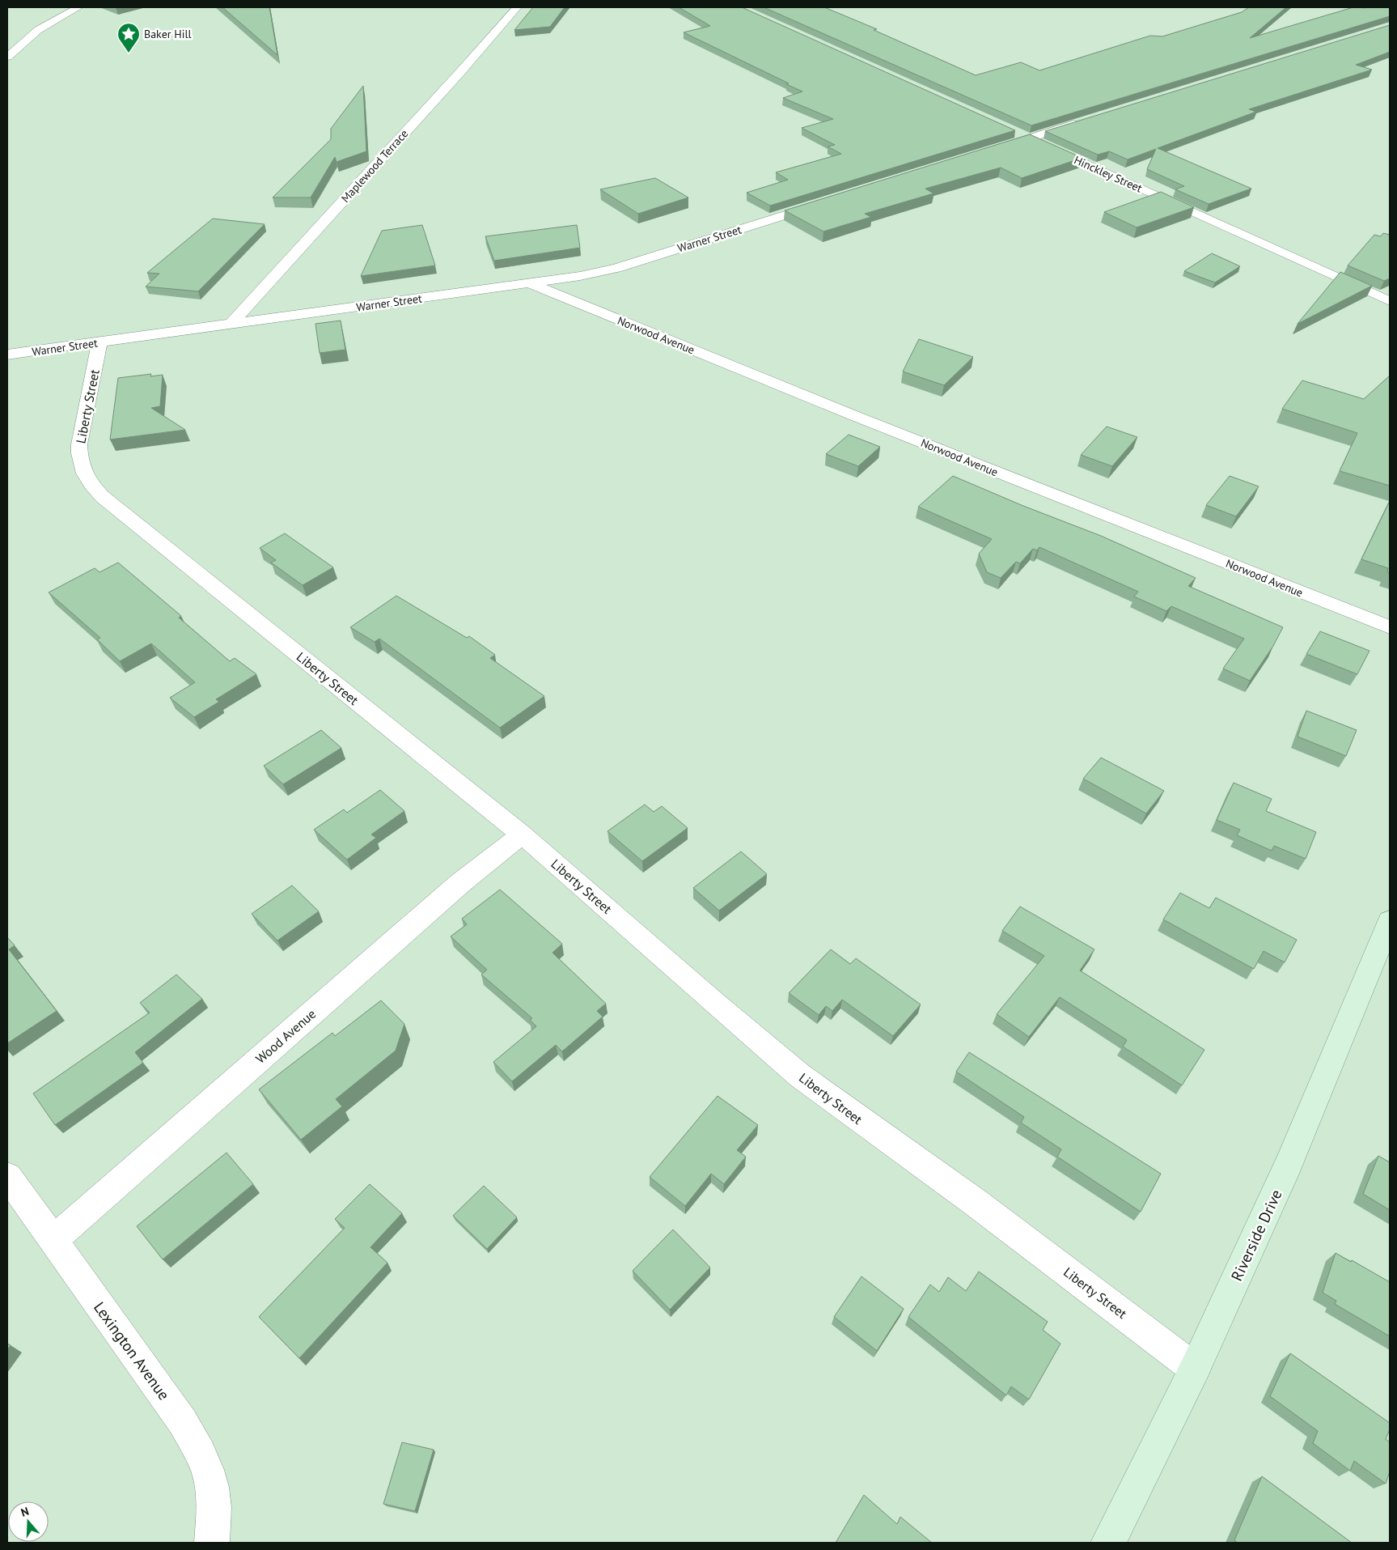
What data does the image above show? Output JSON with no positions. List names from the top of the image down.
{
  "streets": {
    "street": [
      "Maplewood Terrace",
      "Hinckley Street",
      "Warner Street",
      "Norwood Avenue",
      "Liberty Street",
      "Wood Avenue",
      "Riverside Drive",
      "Lexington Avenue"
    ]
  },
  "crossings": [
    ["Maplewood Terrace", "Warner Street"],
    ["Warner Street", "Norwood Avenue"],
    ["Warner Street", "Liberty Street"],
    ["Liberty Street", "Wood Avenue"],
    ["Liberty Street", "Riverside Drive"],
    ["Wood Avenue", "Lexington Avenue"]
  ],
  "places": {
    "place": ["Baker Hill"]
  },
  "north": "top"
}
